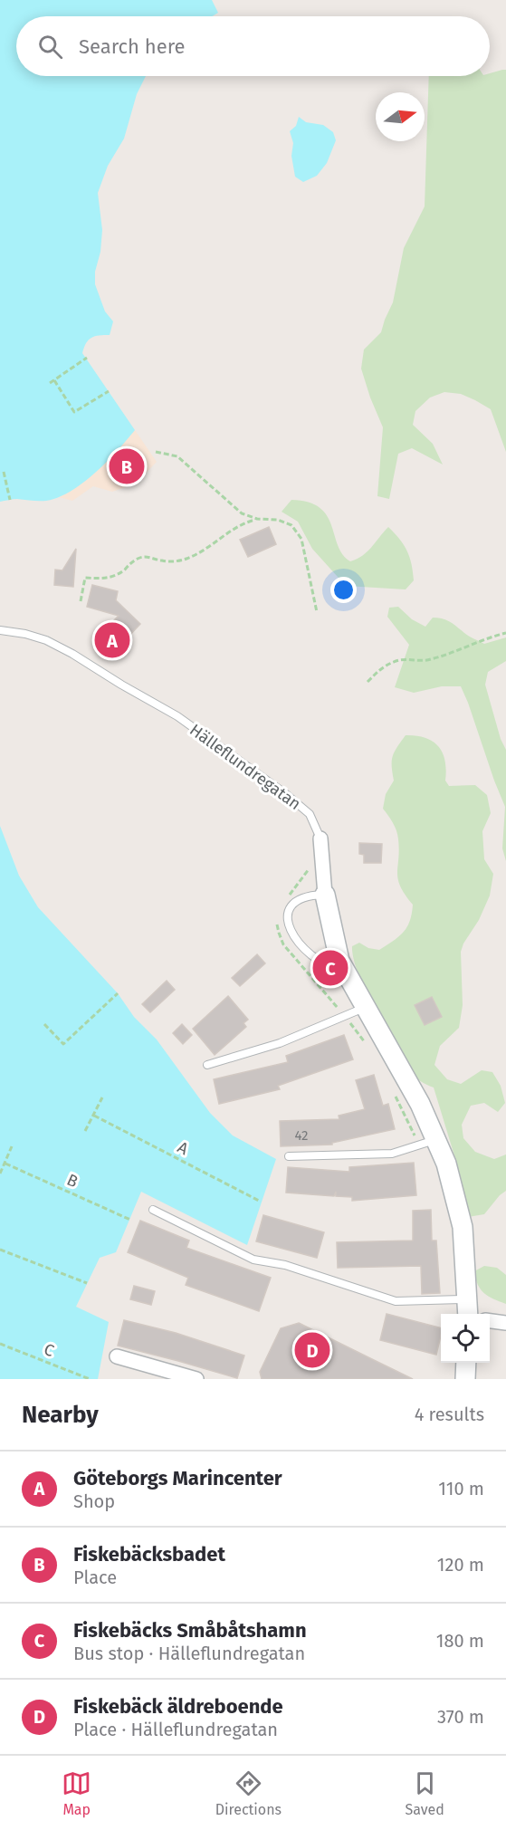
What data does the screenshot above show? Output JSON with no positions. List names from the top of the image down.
{
  "streets": {
    "street": ["Hälleflundregatan"],
    "path": ["A", "B", "C"]
  },
  "house_numbers": ["42"],
  "north": "right",
  "page": {
    "search": "Search here",
    "pins": [
      "B",
      "A",
      "C",
      "D"
    ],
    "heading": ["Nearby", "4 results"],
    "list": [
      {
        "mark": "A",
        "name": "Göteborgs Marincenter",
        "note": "Shop",
        "value": "110 m"
      },
      {
        "mark": "B",
        "name": "Fiskebäcksbadet",
        "note": "Place",
        "value": "120 m"
      },
      {
        "mark": "C",
        "name": "Fiskebäcks Småbåtshamn",
        "note": "Bus stop · Hälleflundregatan",
        "value": "180 m"
      },
      {
        "mark": "D",
        "name": "Fiskebäck äldreboende",
        "note": "Place · Hälleflundregatan",
        "value": "370 m"
      }
    ],
    "nav": ["Map", "Directions", "Saved"]
  }
}
